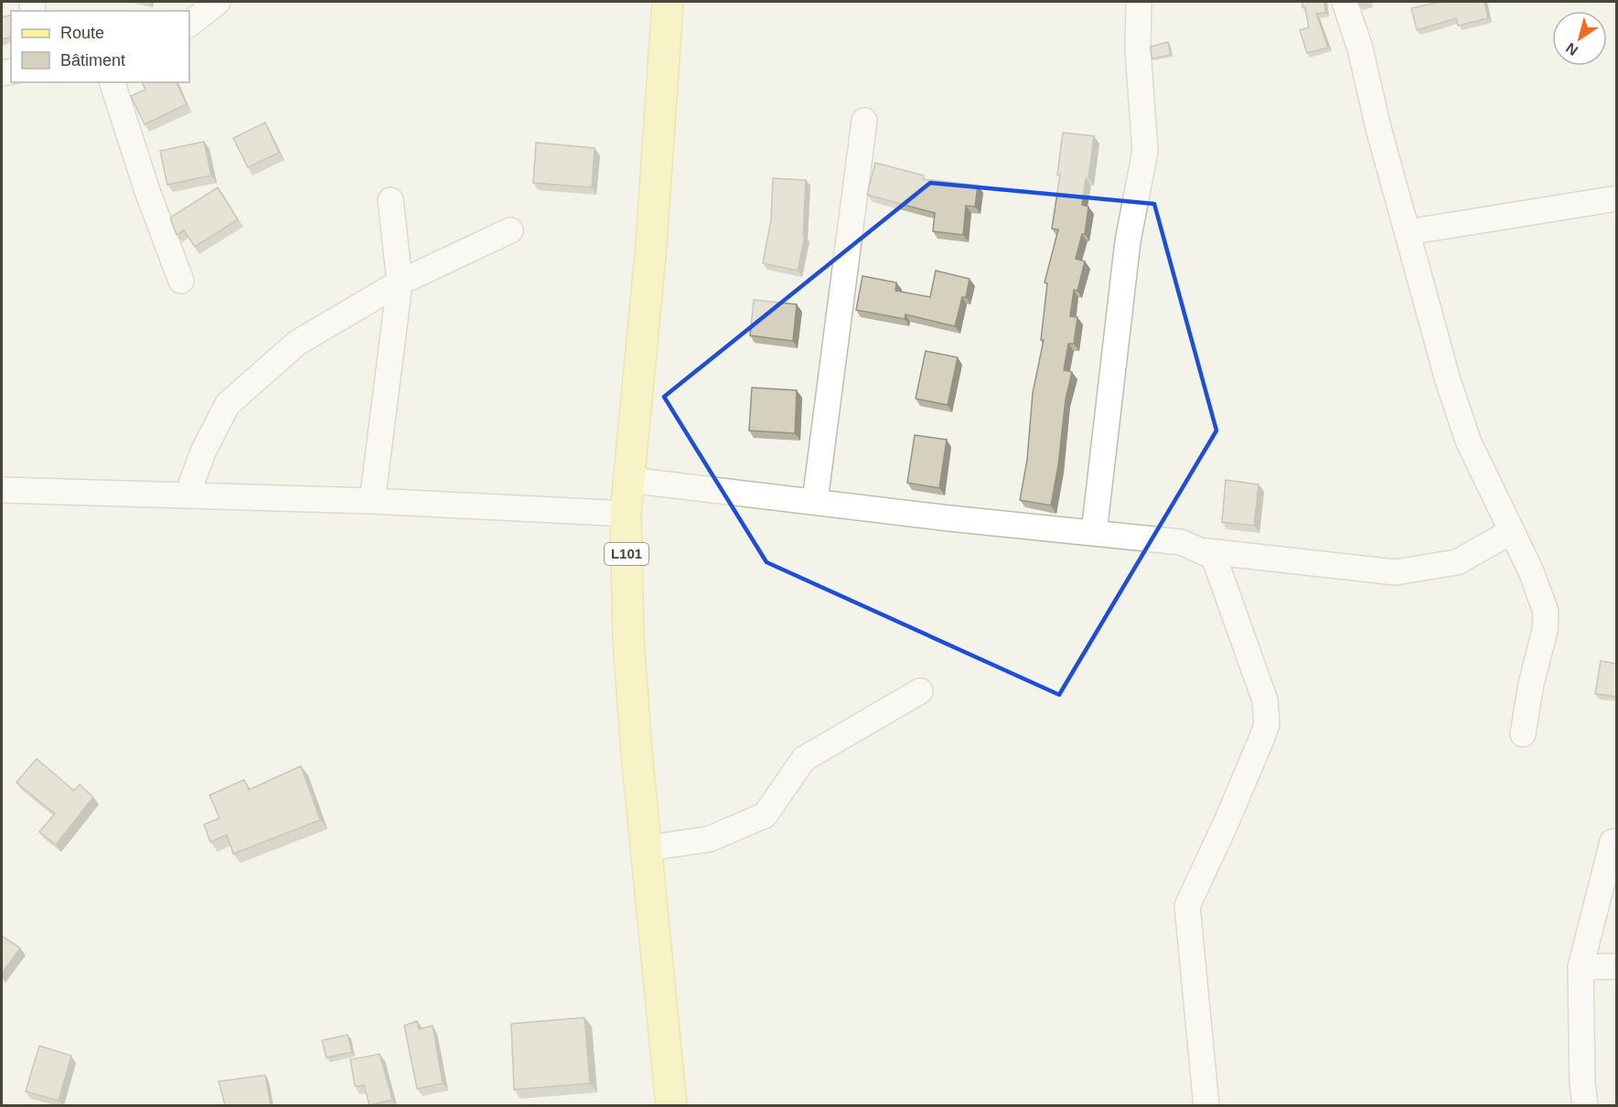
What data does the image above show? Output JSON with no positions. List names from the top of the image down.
{
  "streets": {
    "main road": ["L101"]
  },
  "legend": ["Route", "Bâtiment"],
  "north": "bottom left"
}
